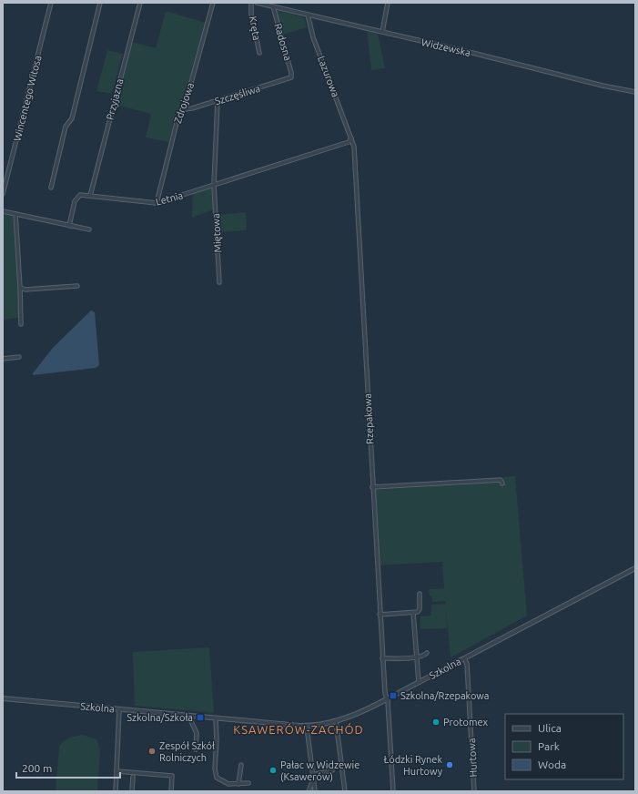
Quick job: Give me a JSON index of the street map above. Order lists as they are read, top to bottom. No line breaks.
{"streets":{"street":["Kręta","Radosna","Widzewska","Lazurowa","Szczęśliwa","Wincentego Witosa","Przyjazna","Zdrojowa","Letnia","Miętowa","Rzepakowa","Szkolna","Hurtowa"]},"crossings":[["Radosna","Widzewska"],["Radosna","Szczęśliwa"],["Widzewska","Lazurowa"],["Lazurowa","Letnia"],["Lazurowa","Rzepakowa"],["Szczęśliwa","Zdrojowa"],["Szczęśliwa","Miętowa"],["Przyjazna","Letnia"],["Zdrojowa","Letnia"],["Letnia","Miętowa"],["Letnia","Rzepakowa"],["Rzepakowa","Szkolna"],["Szkolna","Hurtowa"]],"districts":["KSAWERÓW-ZACHÓD"],"places":{"transit":["Szkolna/Rzepakowa","Szkolna/Szkoła"],"other":["Protomex","Zespół Szkół Rolniczych","Łódzki Rynek Hurtowy","Pałac w Widzewie (Ksawerów)"]},"legend":["Ulica","Park","Woda"],"scale_bar":"200 m"}
